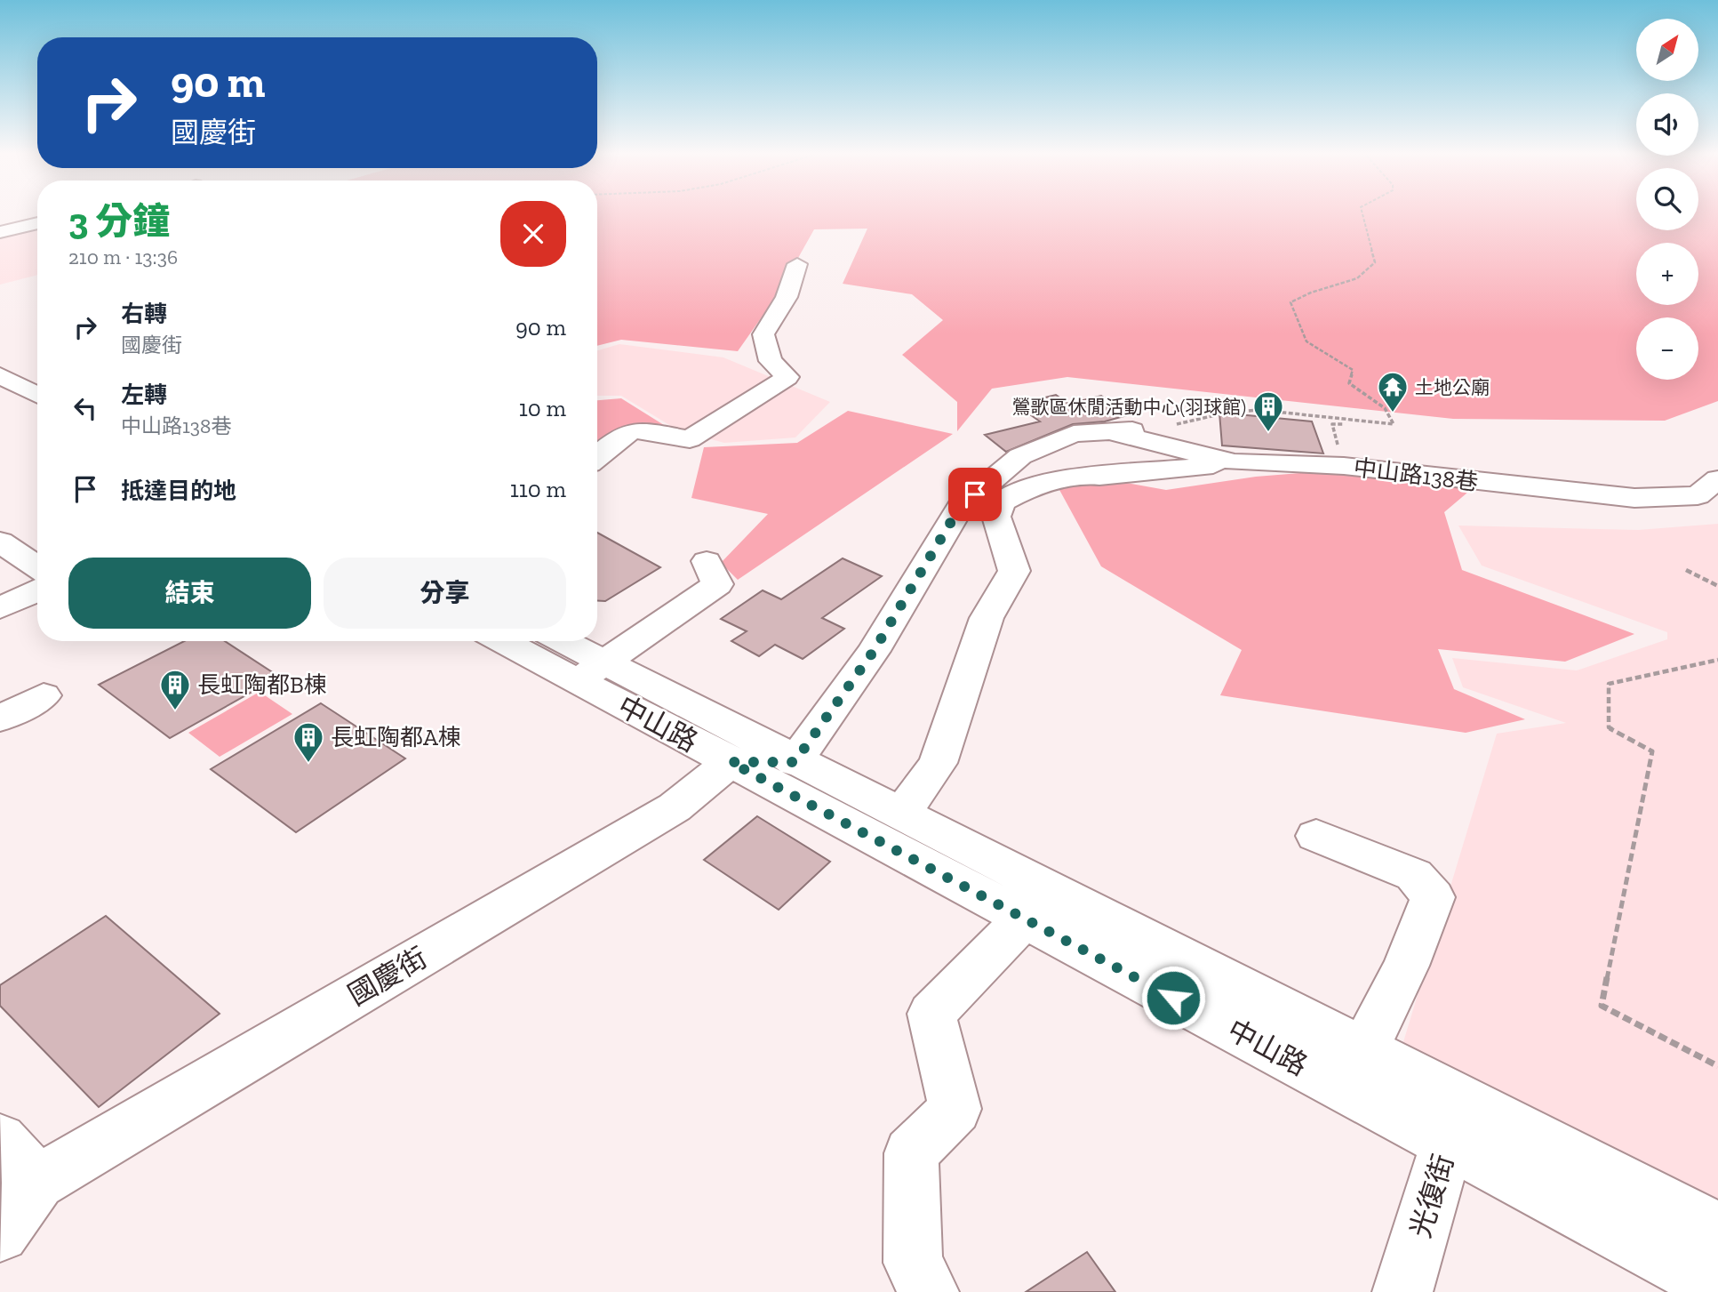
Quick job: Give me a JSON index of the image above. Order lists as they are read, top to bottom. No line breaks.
{"streets":{"street":["中山路138巷","中山路","國慶街","光復街"]},"crossings":[["中山路138巷","中山路"],["中山路","國慶街"],["中山路","光復街"]],"places":{"temple":["土地公廟"],"building":["鶯歌區休閒活動中心(羽球館)","長虹陶都B棟","長虹陶都A棟"]},"north":"top right","page":{"map_buttons":["+","−"],"turn":["90 m","國慶街"],"heading":["3 分鐘","210 m · 13:36"],"list":[{"name":"右轉","note":"國慶街","value":"90 m"},{"name":"左轉","note":"中山路138巷","value":"10 m"},{"name":"抵達目的地","value":"110 m"}],"buttons":["結束","分享"]}}
